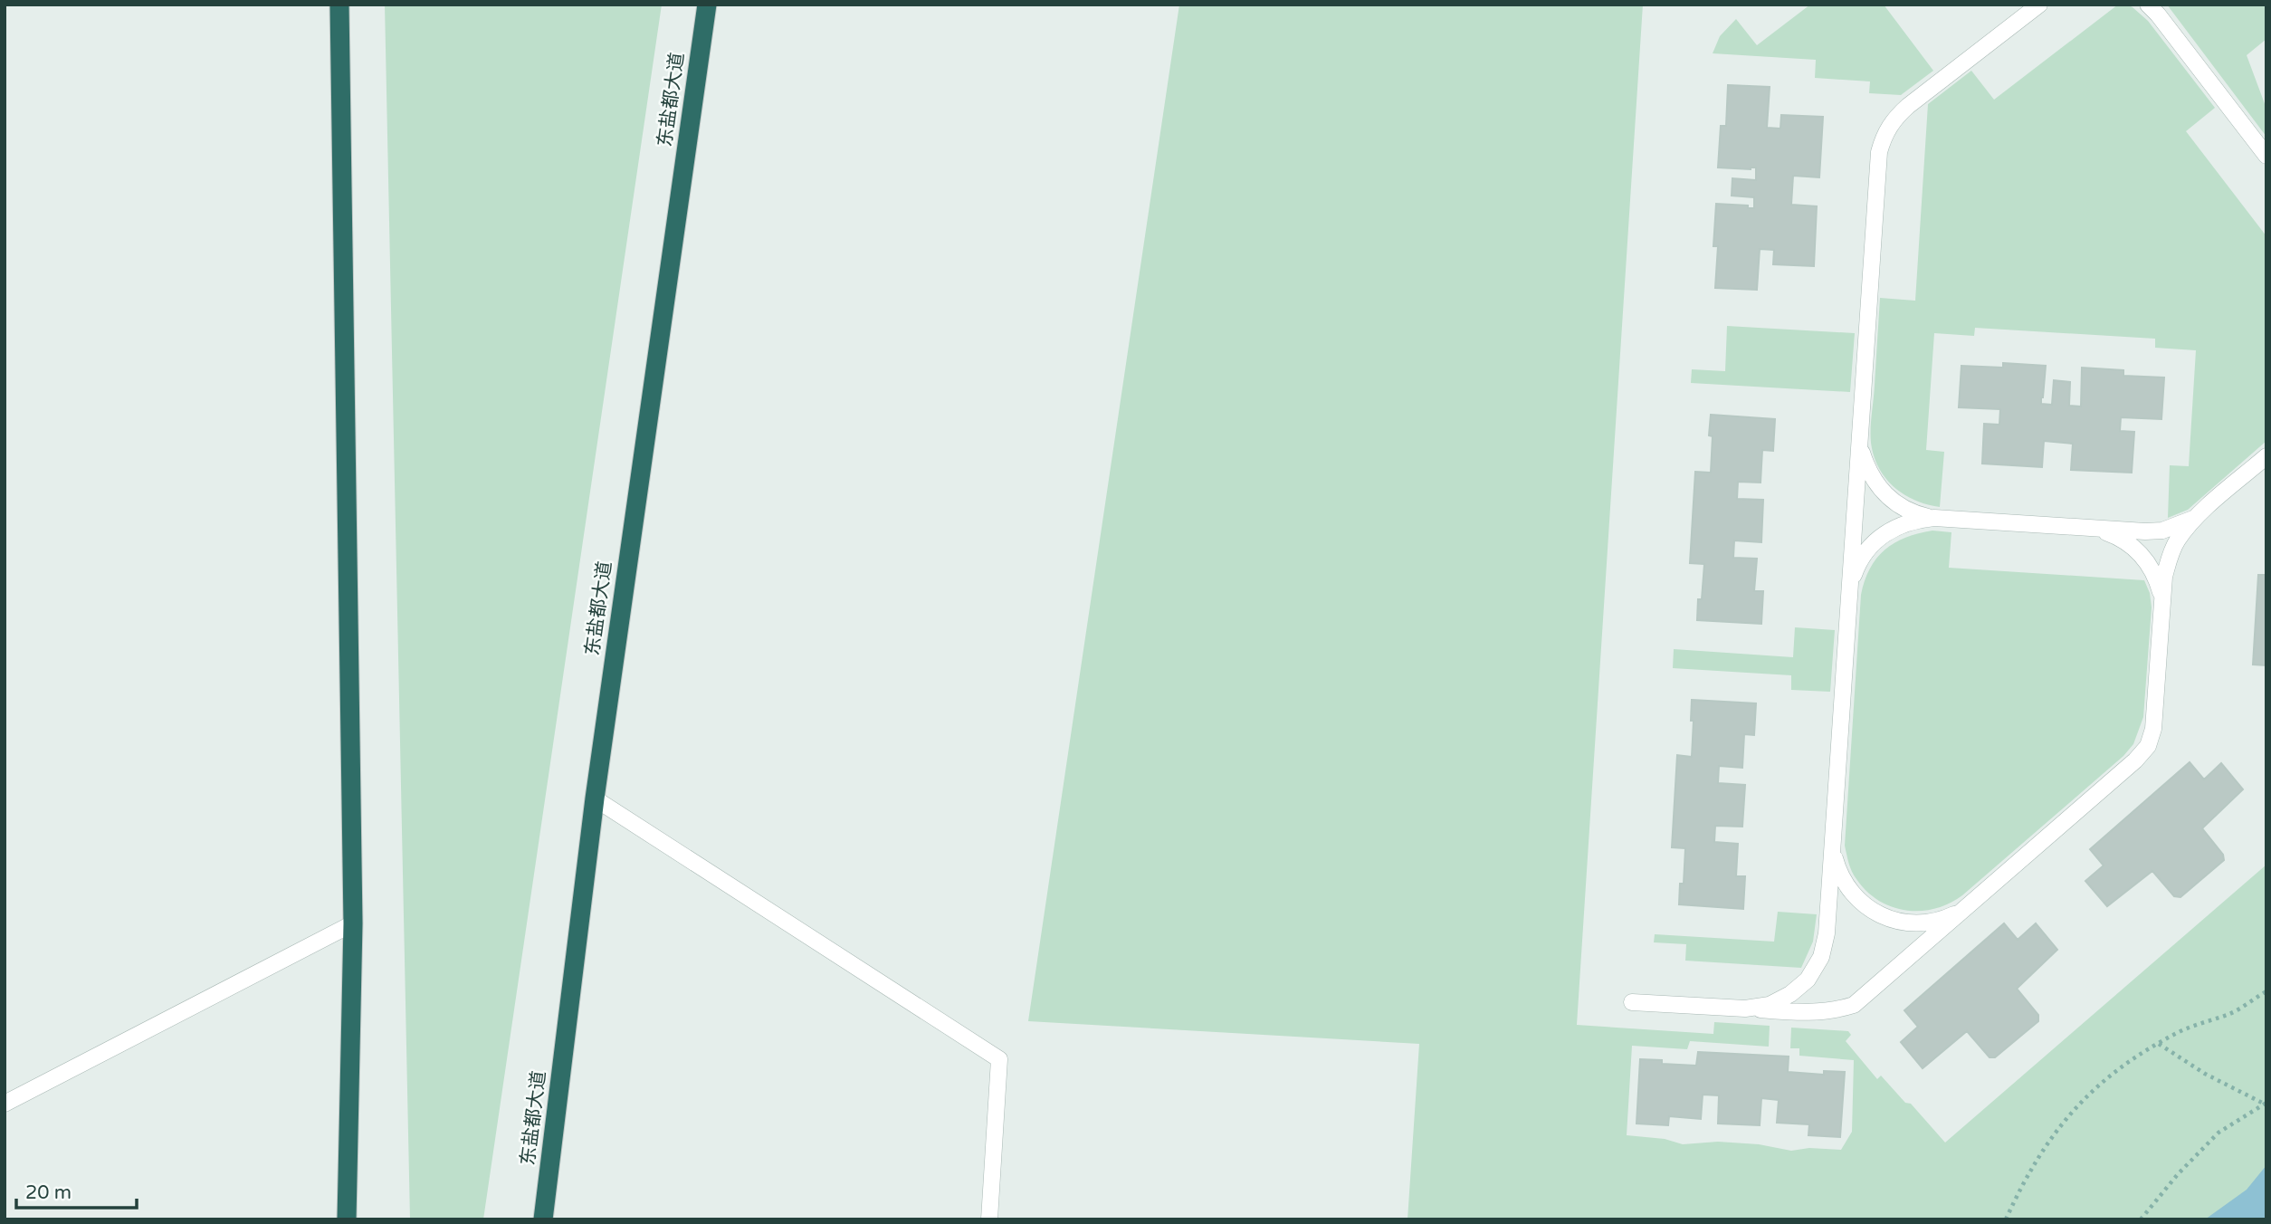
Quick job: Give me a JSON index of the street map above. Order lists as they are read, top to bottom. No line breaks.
{"streets":{"highway":["东盐都大道"]},"scale_bar":"20 m"}
